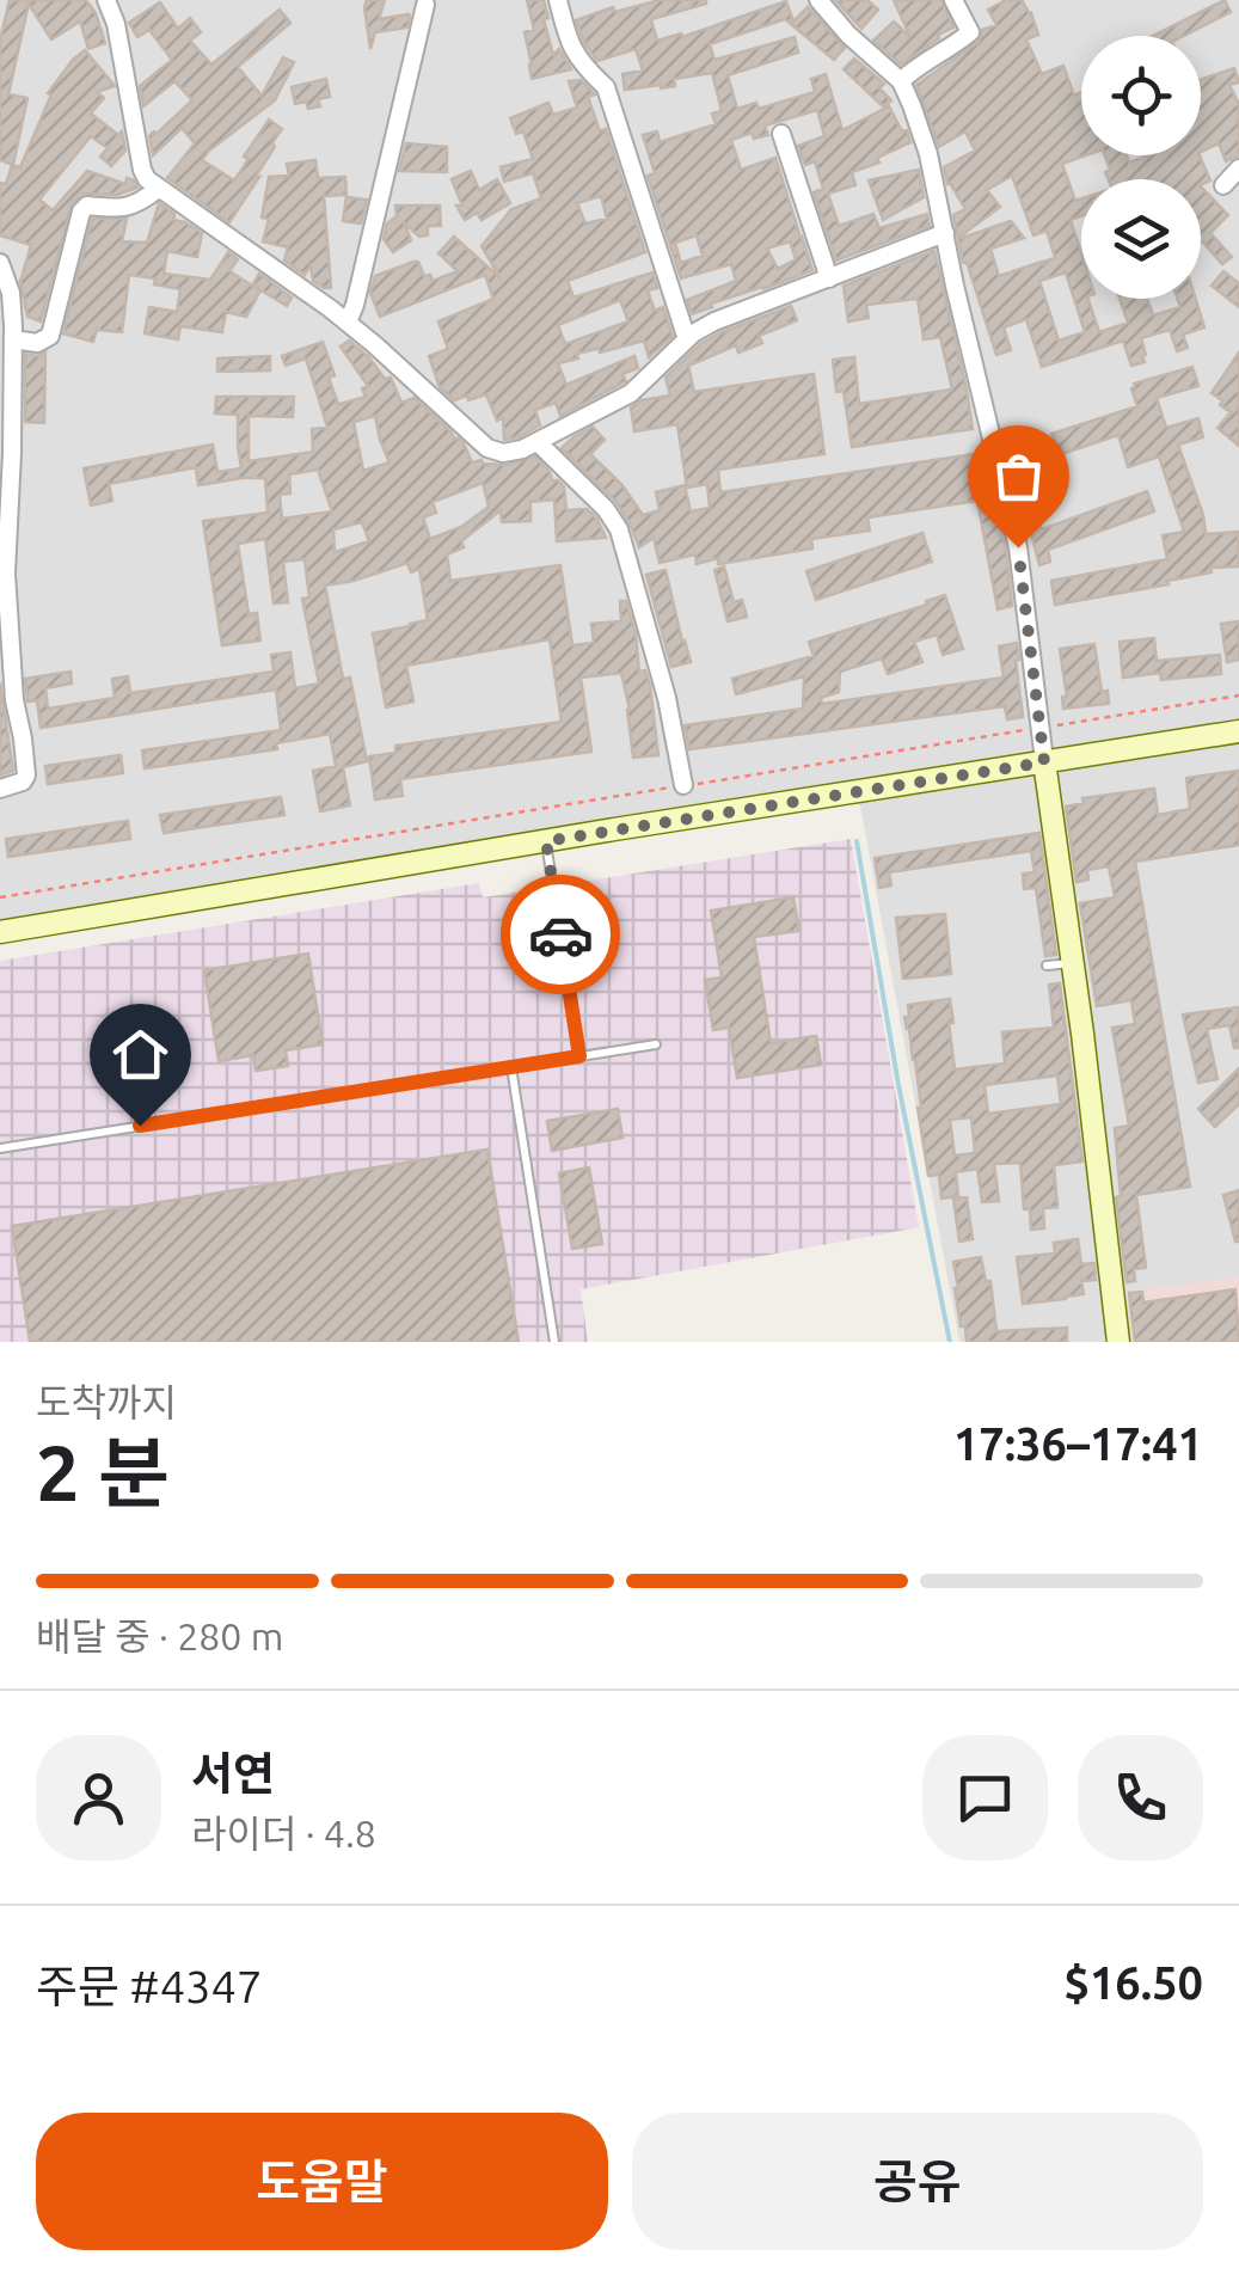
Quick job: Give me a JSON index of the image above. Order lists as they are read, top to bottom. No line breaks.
{"page":{"heading":["2 분","도착까지","17:36–17:41"],"panel":["서연","라이더 · 4.8","주문 #4347","$16.50"],"bar":"배달 중 · 280 m","buttons":["도움말","공유"]}}
